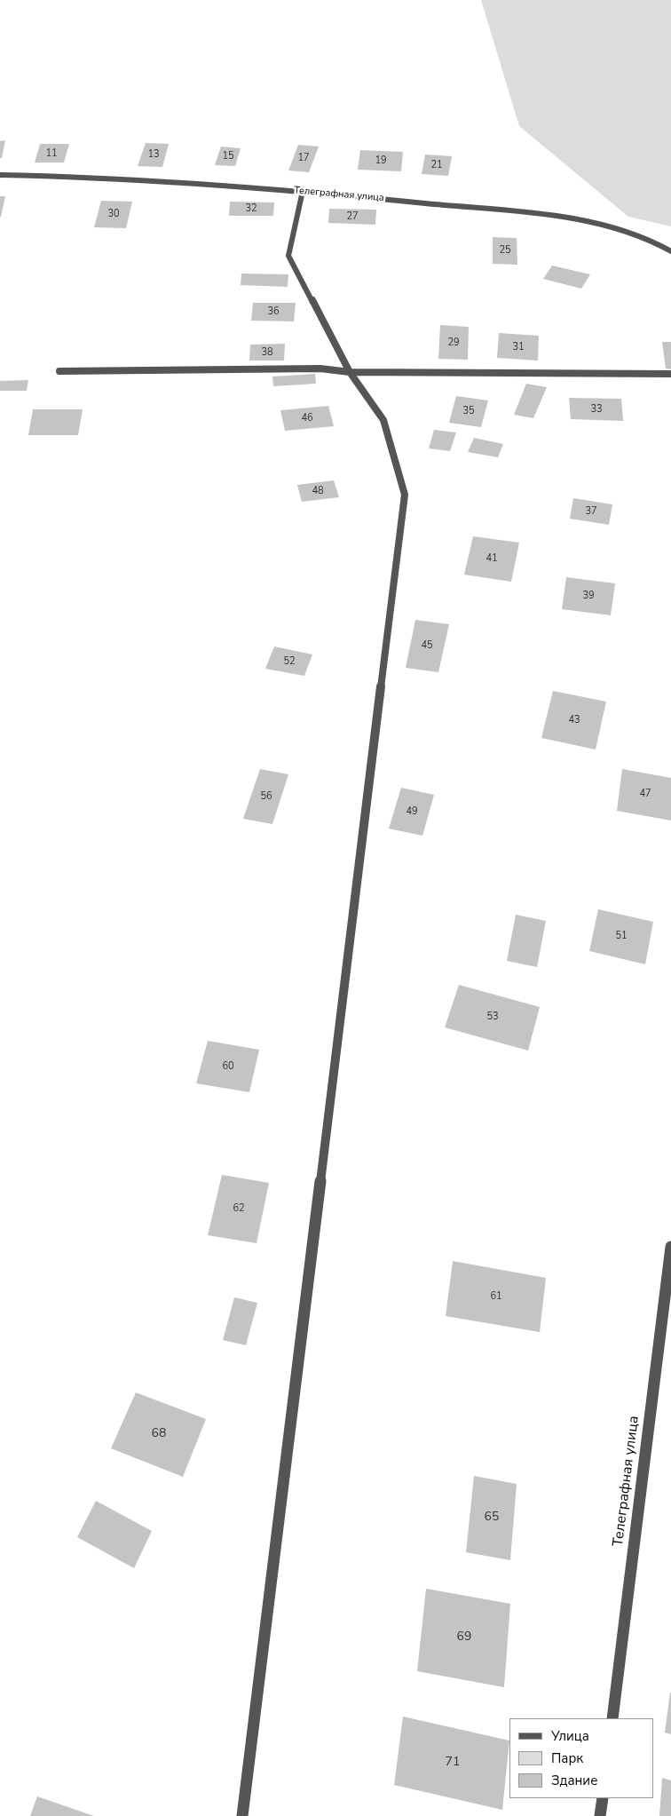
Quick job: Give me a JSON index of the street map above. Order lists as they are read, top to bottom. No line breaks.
{"streets":{"street":["Телеграфная улица"]},"house_numbers":["11","13","15","17","19","21","32","30","27","25","36","29","31","38","33","35","46","48","37","41","39","45","52","43","47","56","49","51","53","60","62","61","68","65","69","71"],"legend":["Улица","Парк","Здание"]}
